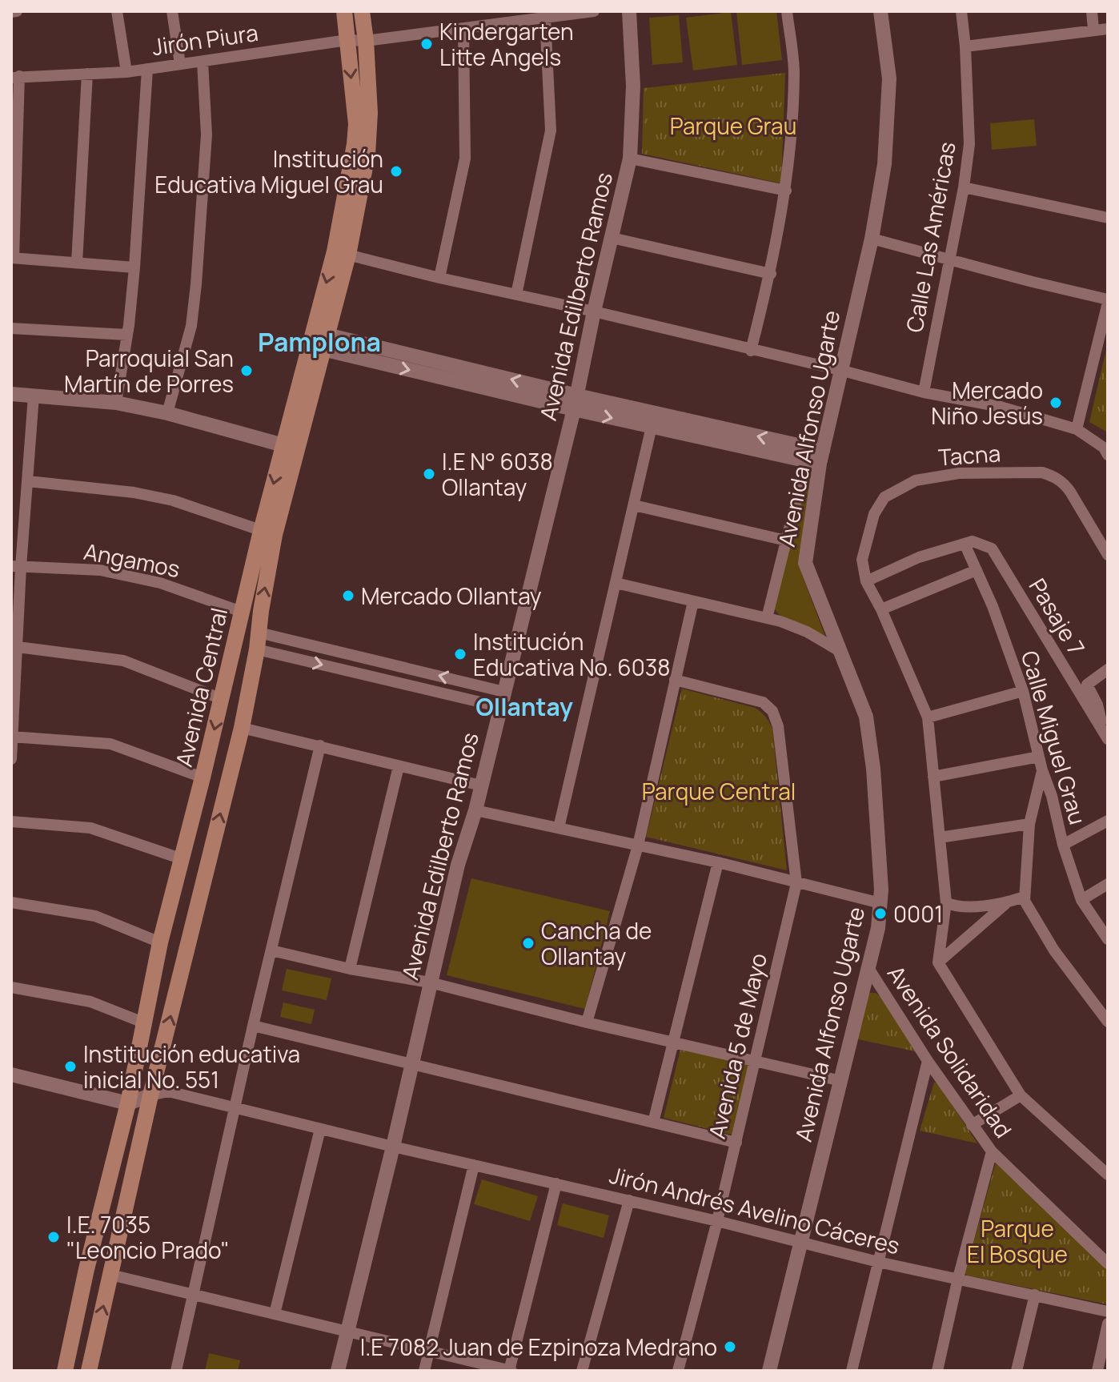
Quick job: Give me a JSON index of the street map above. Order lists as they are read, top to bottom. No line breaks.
{"streets":{"main road":["Avenida Central"],"street":["Jirón Piura","Calle Las Américas","Avenida Edilberto Ramos","Avenida Alfonso Ugarte","Tacna","Angamos","Pasaje 7","Calle Miguel Grau","Avenida 5 de Mayo","Avenida Solidaridad","Jirón Andrés Avelino Cáceres"]},"crossings":[["Jirón Piura","Avenida Central"],["Avenida Edilberto Ramos","Jirón Andrés Avelino Cáceres"],["Avenida Alfonso Ugarte","Avenida Solidaridad"],["Avenida Alfonso Ugarte","Jirón Andrés Avelino Cáceres"],["Angamos","Avenida Central"],["Pasaje 7","Calle Miguel Grau"],["Avenida Central","Jirón Andrés Avelino Cáceres"],["Avenida 5 de Mayo","Jirón Andrés Avelino Cáceres"]],"districts":["Pamplona","Ollantay"],"parks":["Parque Grau","Parque Central","Parque El Bosque"],"places":["Kindergarten Litte Angels","Institución Educativa Miguel Grau","Parroquial San Martín de Porres","Mercado Niño Jesús","I.E N° 6038 Ollantay","Mercado Ollantay","Institución Educativa No. 6038","0001","Cancha de Ollantay","Institución educativa inicial No. 551","I.E. 7035 \"Leoncio Prado\"","I.E 7082 Juan de Ezpinoza Medrano"]}
